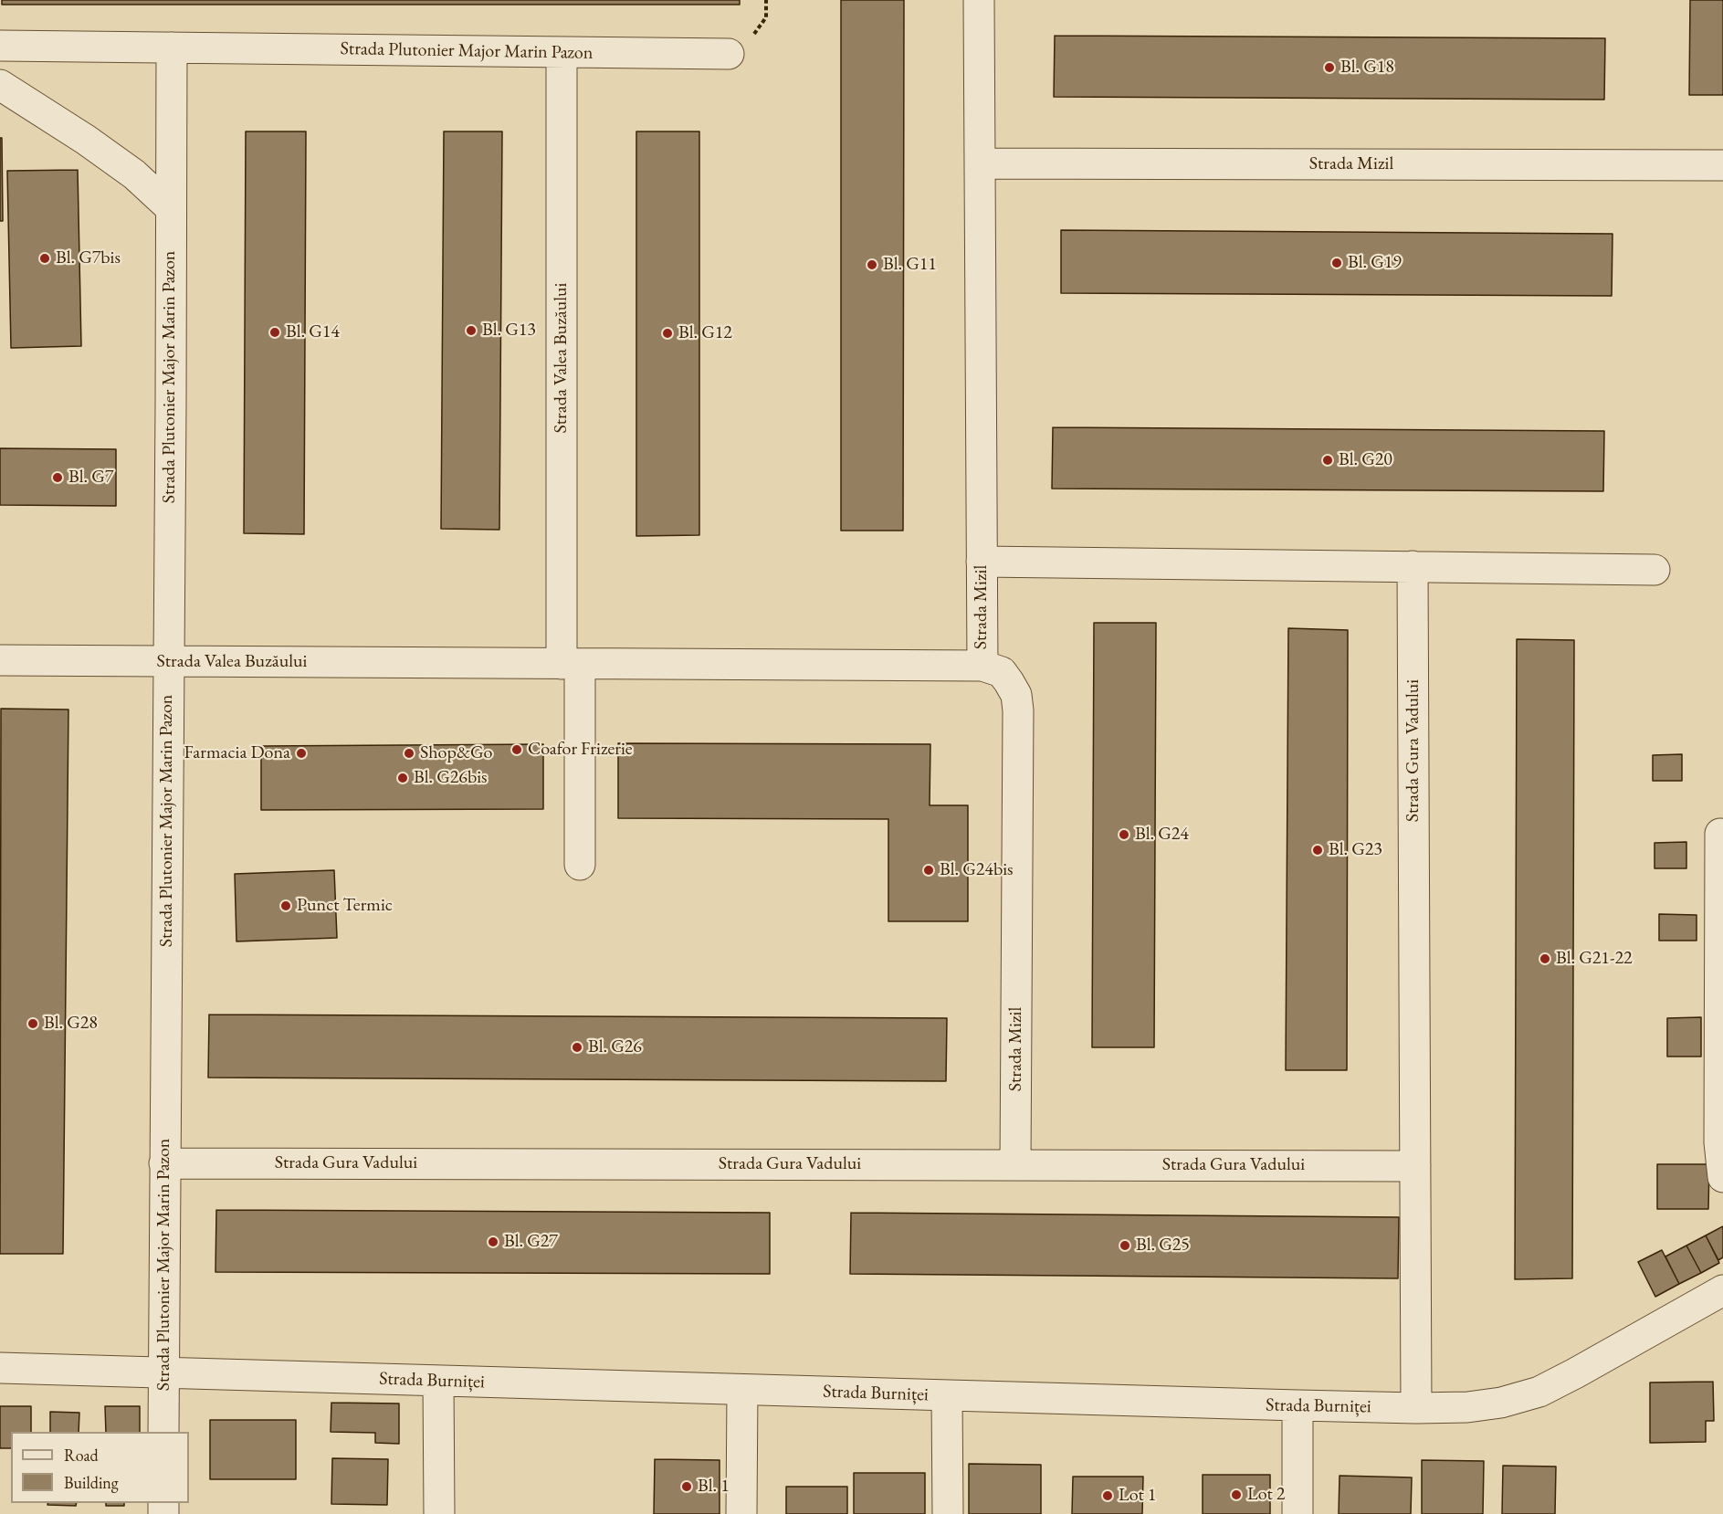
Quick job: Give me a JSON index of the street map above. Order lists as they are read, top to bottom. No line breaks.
{"streets":{"street":["Strada Plutonier Major Marin Pazon","Strada Mizil","Strada Valea Buzăului","Strada Gura Vadului","Strada Burniței"]},"crossings":[["Strada Plutonier Major Marin Pazon","Strada Valea Buzăului"],["Strada Plutonier Major Marin Pazon","Strada Gura Vadului"],["Strada Plutonier Major Marin Pazon","Strada Burniței"],["Strada Mizil","Strada Valea Buzăului"],["Strada Mizil","Strada Gura Vadului"],["Strada Gura Vadului","Strada Burniței"]],"places":["Bl. G18","Bl. G7bis","Bl. G19","Bl. G11","Bl. G13","Bl. G14","Bl. G12","Bl. G20","Bl. G7","Coafor Frizerie","Farmacia Dona","Shop&Go","Bl. G26bis","Bl. G24","Bl. G23","Bl. G24bis","Punct Termic","Bl. G21-22","Bl. G28","Bl. G26","Bl. G27","Bl. G25","Bl. 1","Lot 2","Lot 1"],"legend":["Road","Building"]}
